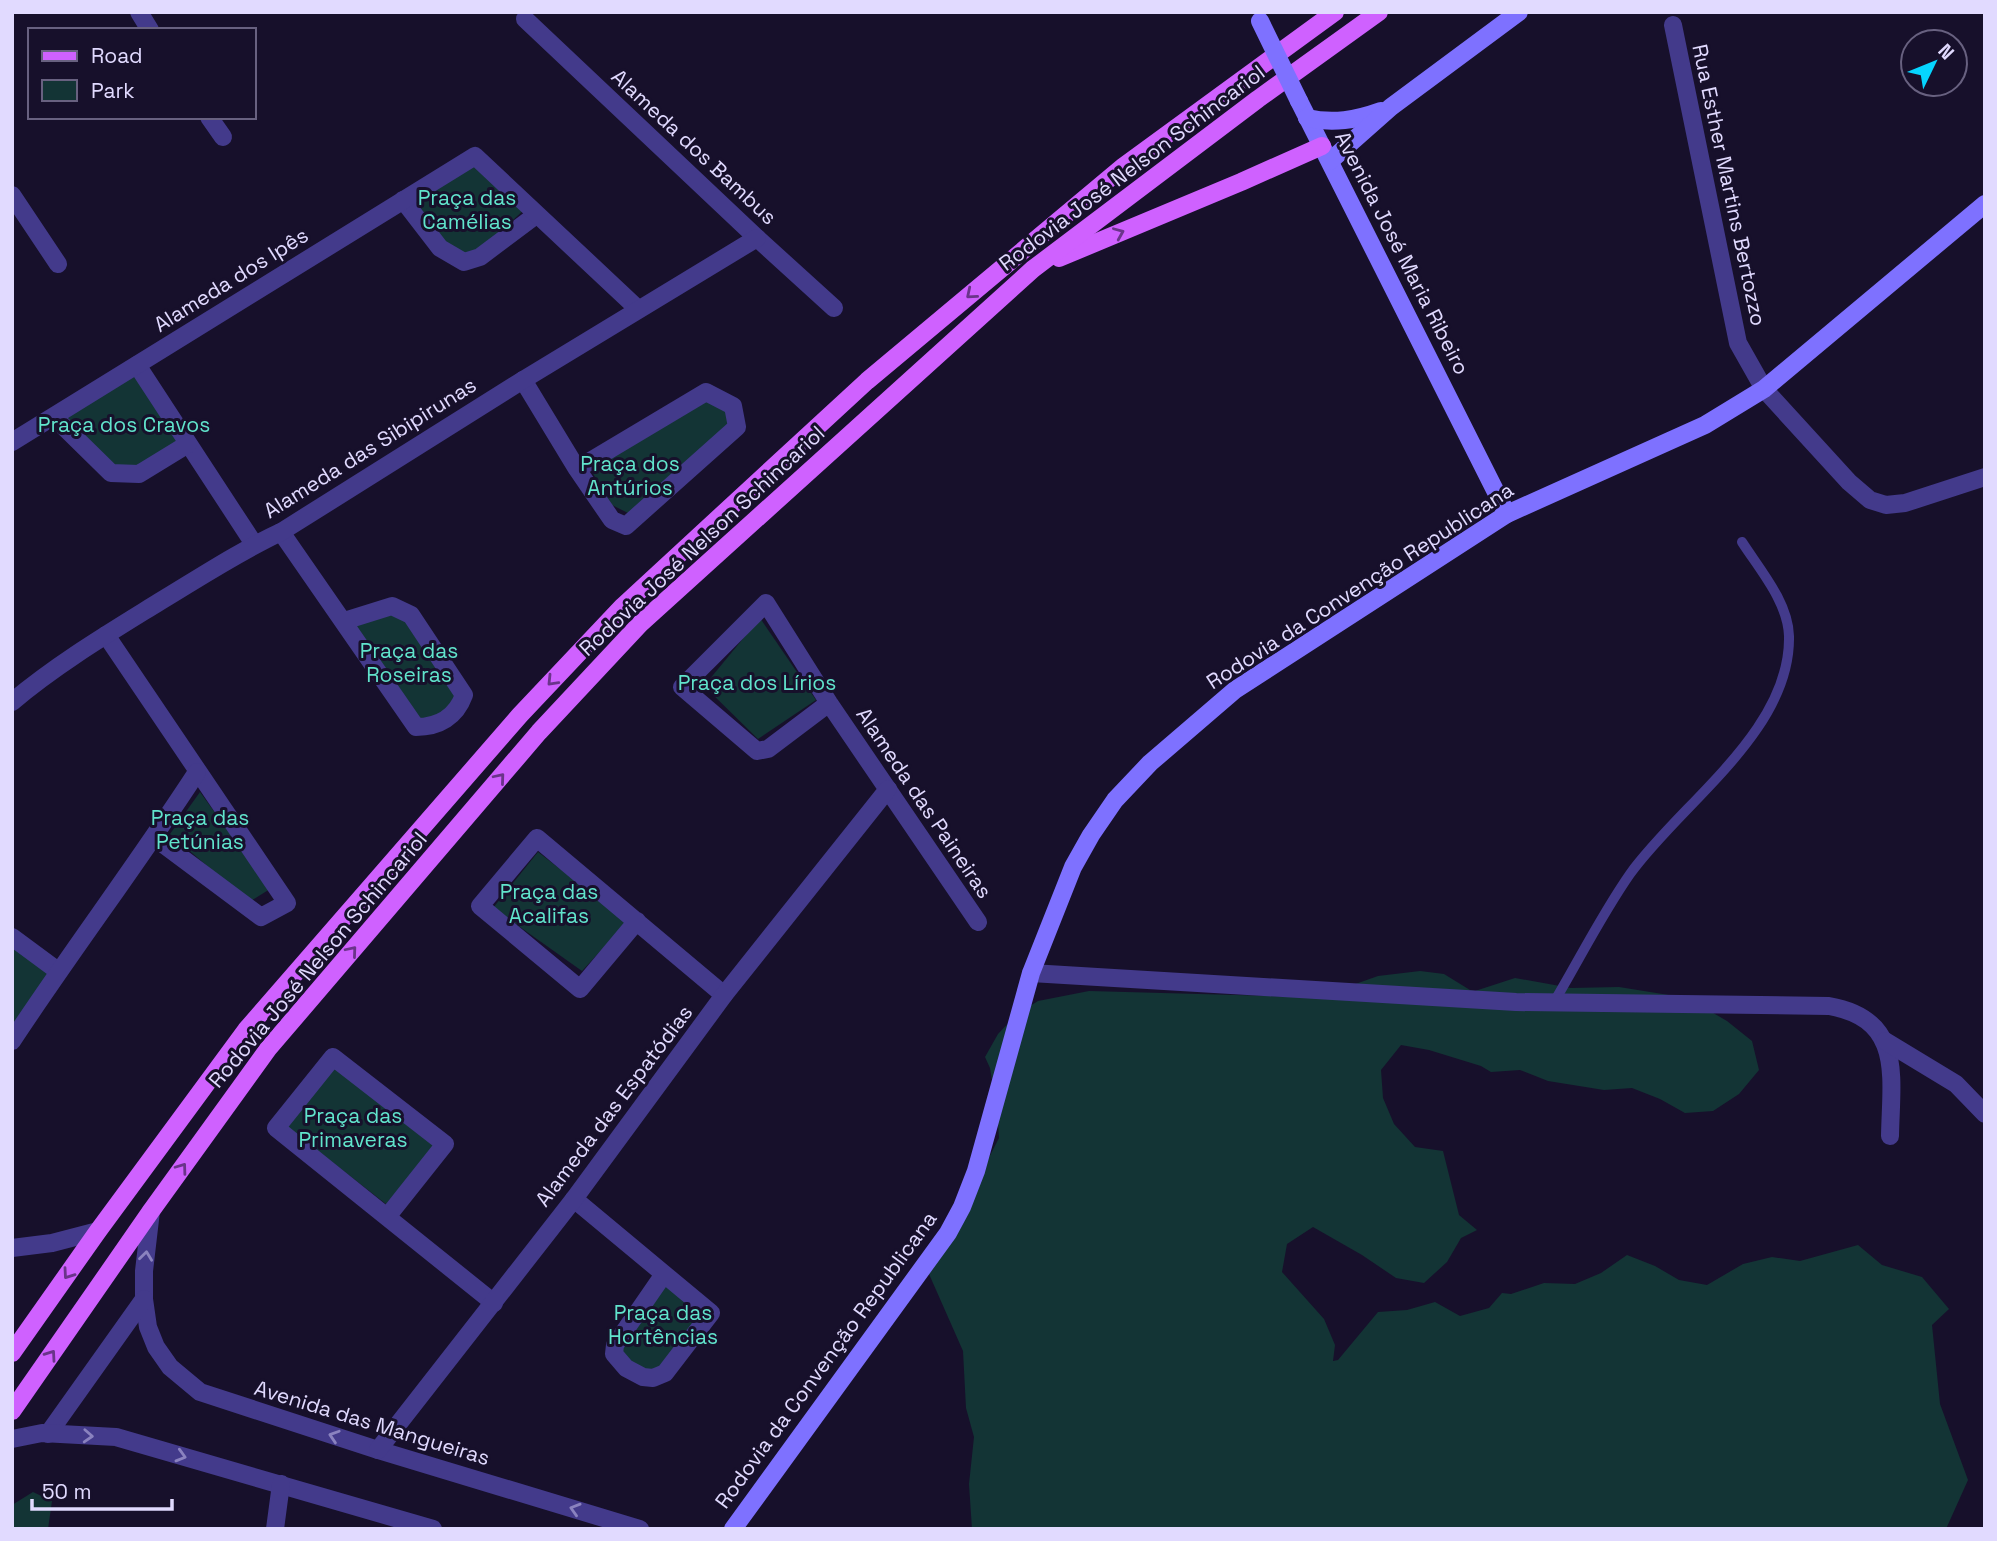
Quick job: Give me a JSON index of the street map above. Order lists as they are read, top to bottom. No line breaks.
{"streets":{"main road":["Rodovia José Nelson Schincariol","Avenida José Maria Ribeiro","Rodovia da Convenção Republicana"],"street":["Alameda dos Bambus","Rua Esther Martins Bertozzo","Alameda dos Ipês","Alameda das Sibipirunas","Alameda das Paineiras","Alameda das Espatódias","Avenida das Mangueiras"]},"crossings":[["Alameda dos Bambus","Alameda das Sibipirunas"],["Rodovia José Nelson Schincariol","Avenida das Mangueiras"],["Rua Esther Martins Bertozzo","Rodovia da Convenção Republicana"],["Avenida José Maria Ribeiro","Rodovia da Convenção Republicana"],["Alameda das Paineiras","Alameda das Espatódias"],["Alameda das Espatódias","Avenida das Mangueiras"]],"parks":["Praça das Camélias","Praça dos Cravos","Praça dos Antúrios","Praça das Roseiras","Praça dos Lírios","Praça das Petúnias","Praça das Acalifas","Praça das Primaveras","Praça das Hortências"],"legend":["Road","Park"],"scale_bar":"50 m","north":"top right"}
